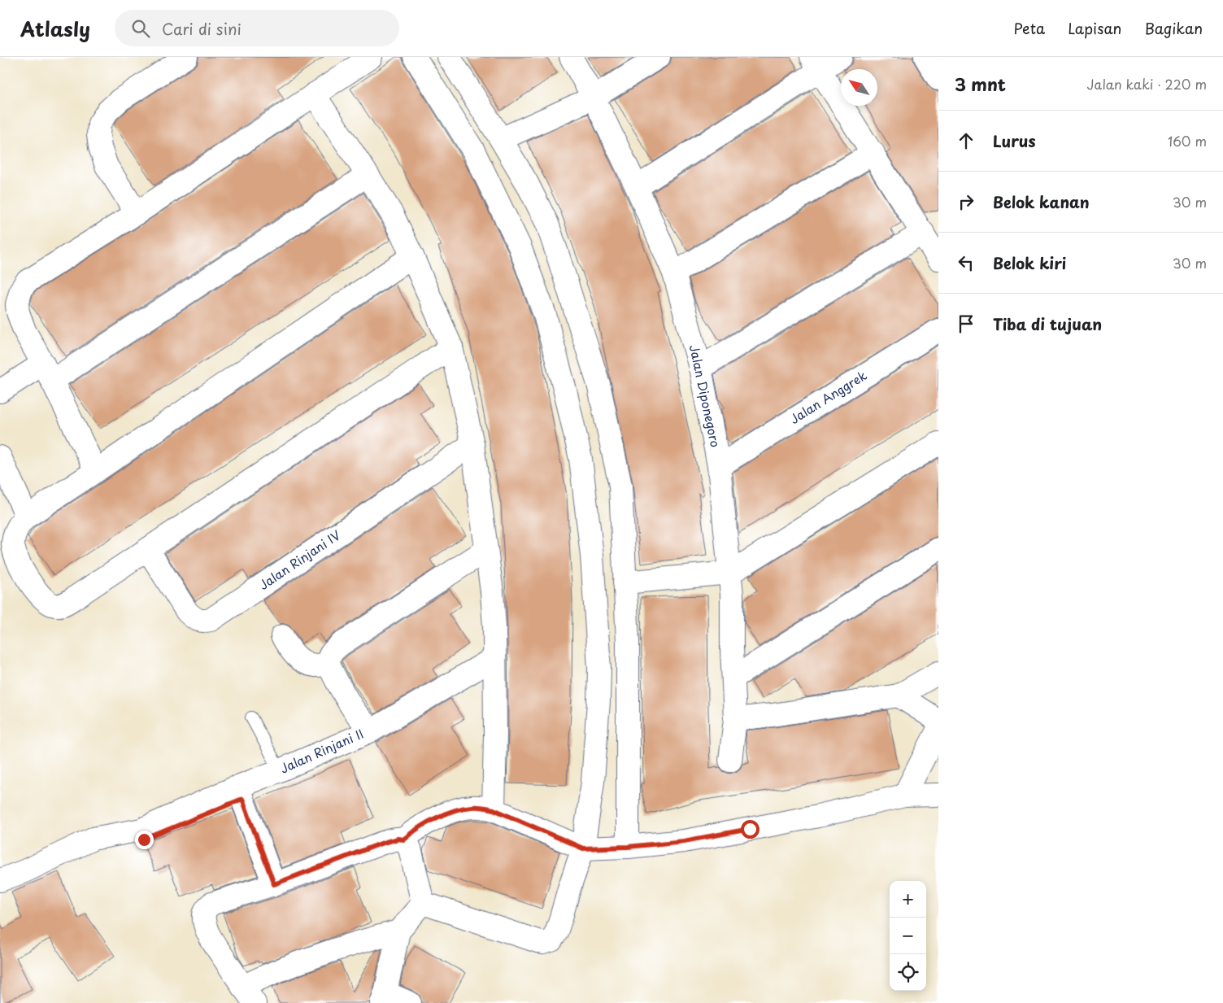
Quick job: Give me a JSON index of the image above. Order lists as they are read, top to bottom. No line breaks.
{"streets":{"street":["Jalan Diponegoro","Jalan Anggrek","Jalan Rinjani IV","Jalan Rinjani II"]},"crossings":[["Jalan Diponegoro","Jalan Anggrek"]],"north":"top left","page":{"header":"Atlasly","search":"Cari di sini","nav":["Peta","Lapisan","Bagikan"],"heading":["3 mnt","Jalan kaki · 220 m"],"list":[["Lurus","160 m"],["Belok kanan","30 m"],["Belok kiri","30 m"],"Tiba di tujuan"],"map_buttons":["+","−"]}}
